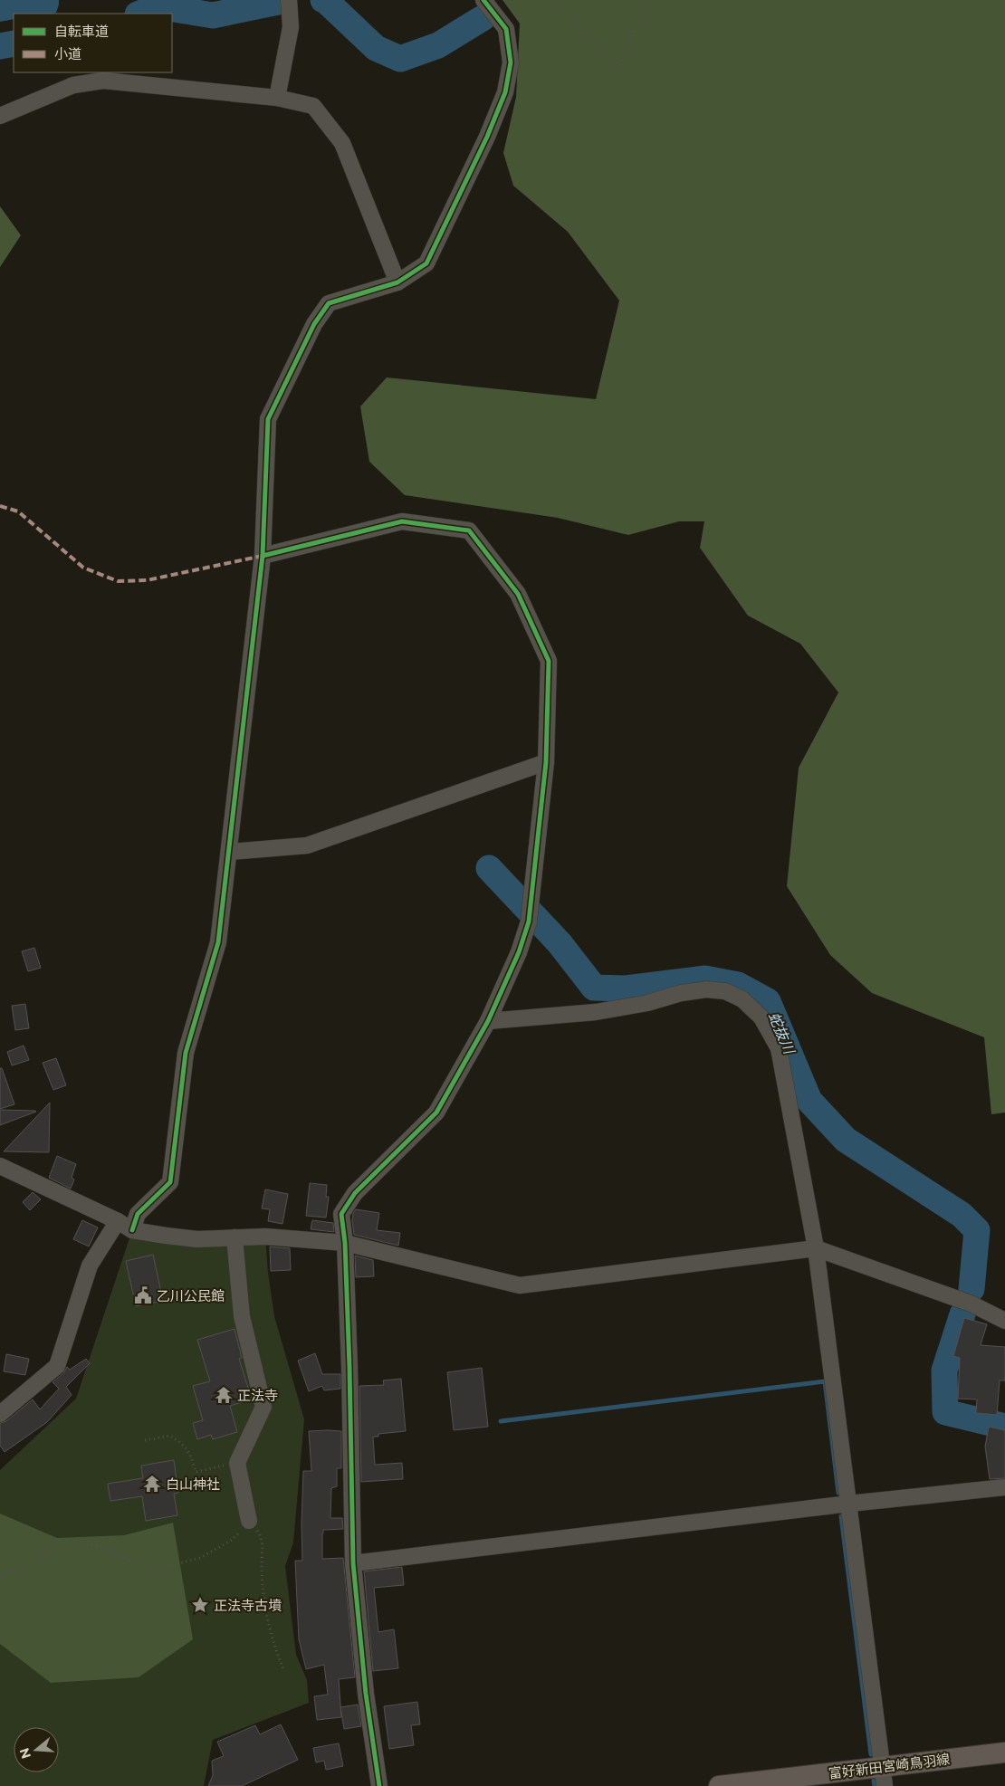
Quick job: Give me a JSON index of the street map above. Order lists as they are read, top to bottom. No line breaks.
{"streets":{"main road":["富好新田宮崎鳥羽線"]},"water":["蛇抜川"],"places":{"public building":["乙川公民館"],"temple":["正法寺","白山神社"],"place":["正法寺古墳"]},"legend":["自転車道","小道"],"north":"left"}
